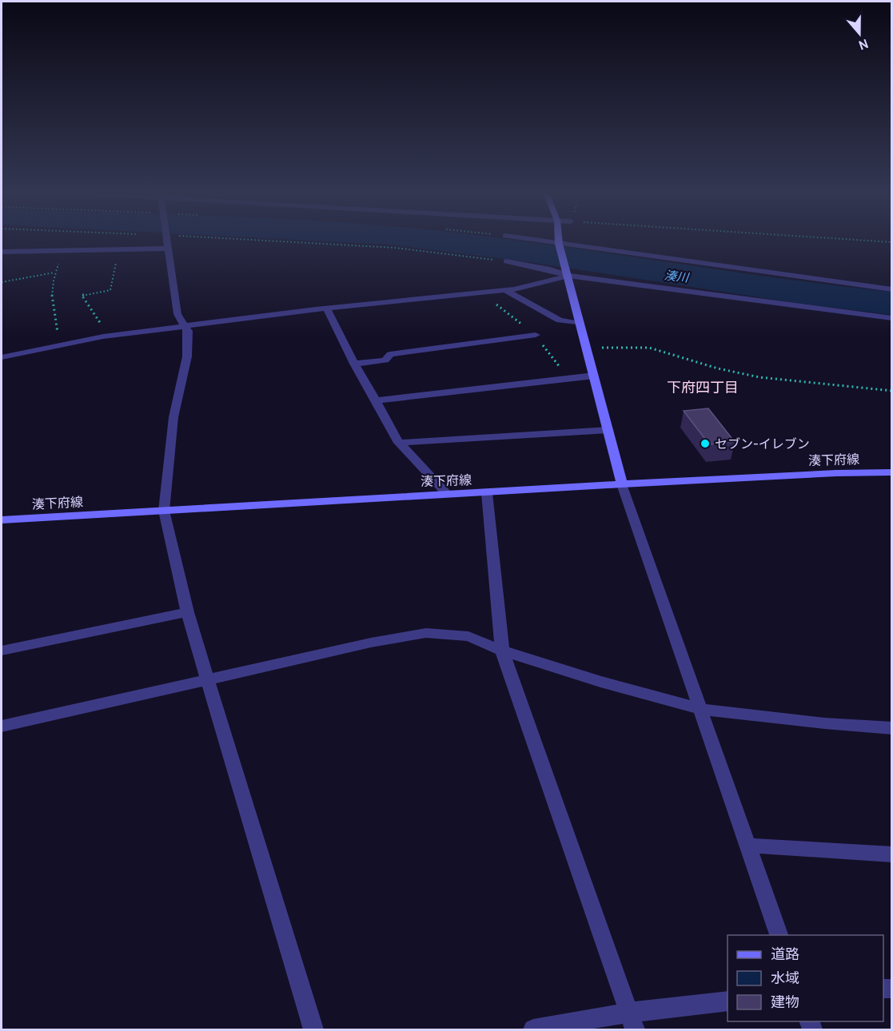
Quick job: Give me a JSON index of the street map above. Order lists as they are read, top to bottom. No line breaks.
{"streets":{"street":["湊下府線"]},"districts":["下府四丁目"],"water":["湊川"],"places":["セブン-イレブン"],"legend":["道路","水域","建物"],"north":"bottom"}
